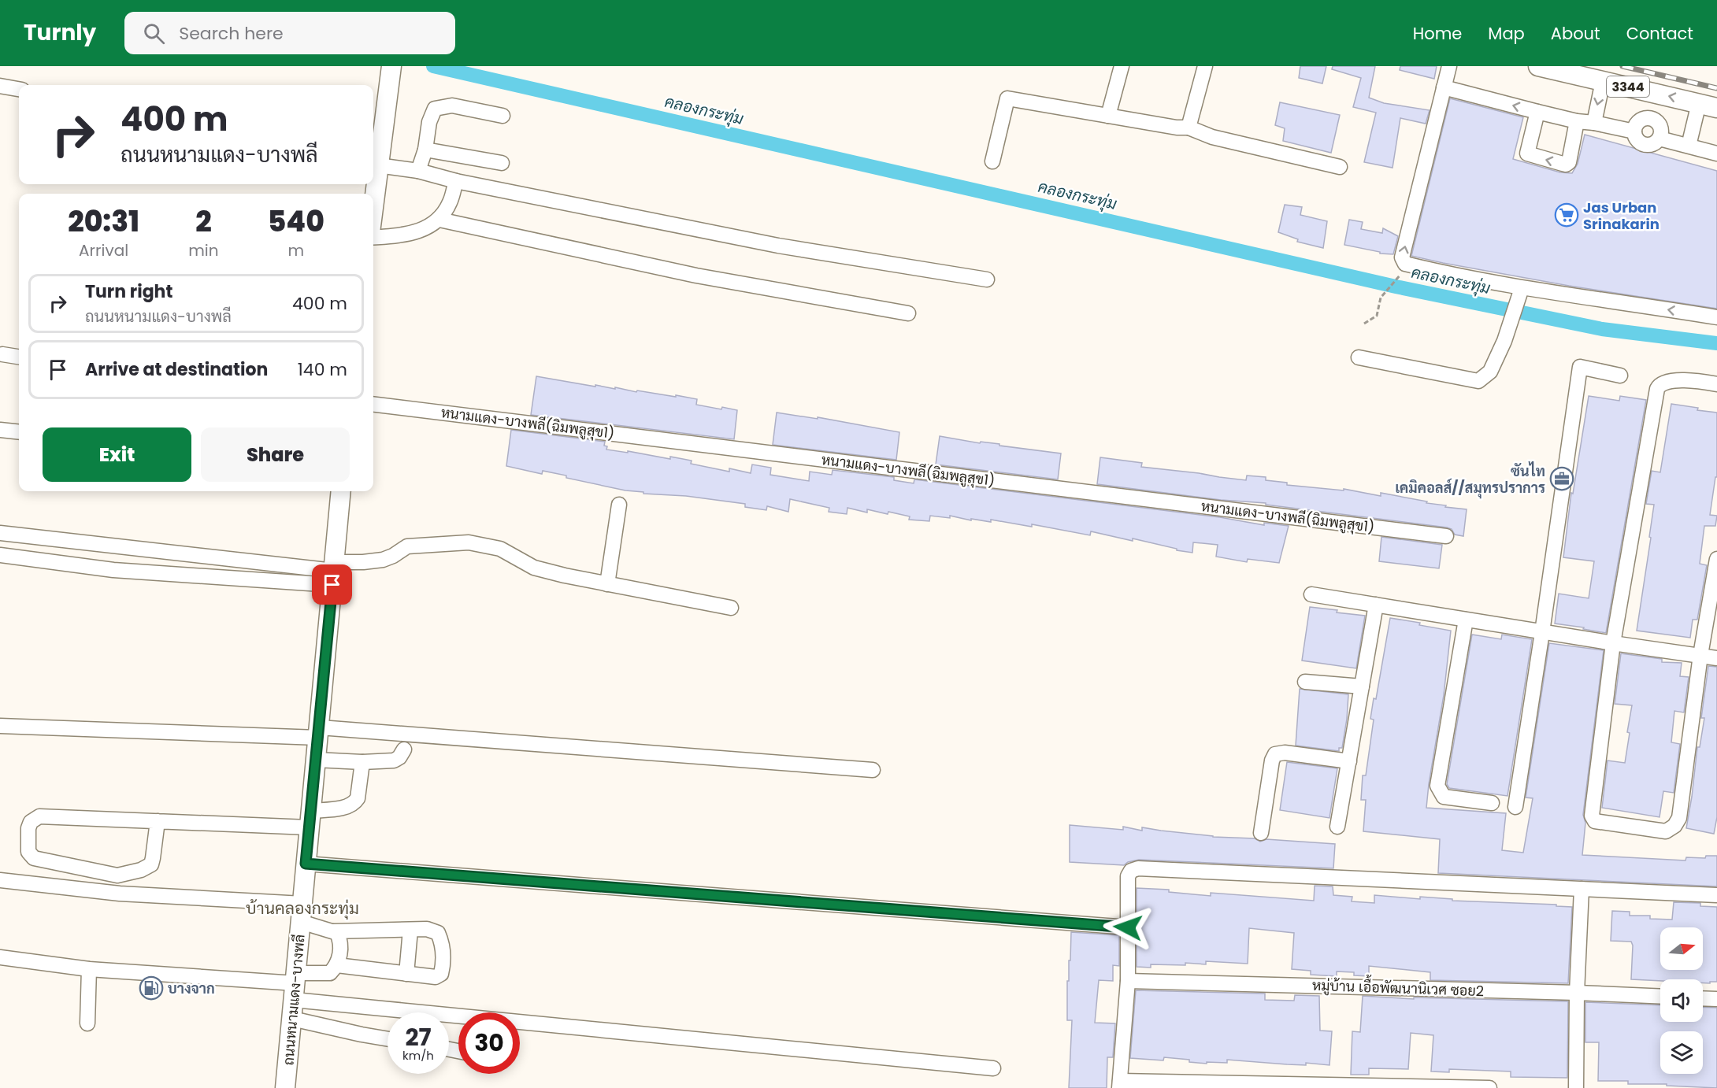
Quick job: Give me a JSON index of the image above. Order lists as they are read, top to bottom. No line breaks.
{"streets":{"main road":["3344","ถนนหนามแดง-บางพลี"],"street":["หนามแดง-บางพลี(ฉิมพลูสุข1)","หมู่บ้าน เอื้อพัฒนานิเวศ ซอย2"]},"districts":["บ้านคลองกระทุ่ม"],"water":["คลองกระทุ่ม"],"places":{"supermarket":["Jas Urban Srinakarin"],"office":["ซันไท เคมิคอลส์//สมุทรปราการ"],"fuel station":["บางจาก"]},"north":"right","page":{"header":"Turnly","search":"Search here","nav":["Home","Map","About","Contact"],"turn":["400 m","ถนนหนามแดง-บางพลี"],"eta":["20:31","Arrival","2","min","540","m"],"list":[{"name":"Turn right","note":"ถนนหนามแดง-บางพลี","value":"400 m"},{"name":"Arrive at destination","value":"140 m"}],"buttons":["Exit","Share"],"speed":"27 km/h","limit":"30"}}
